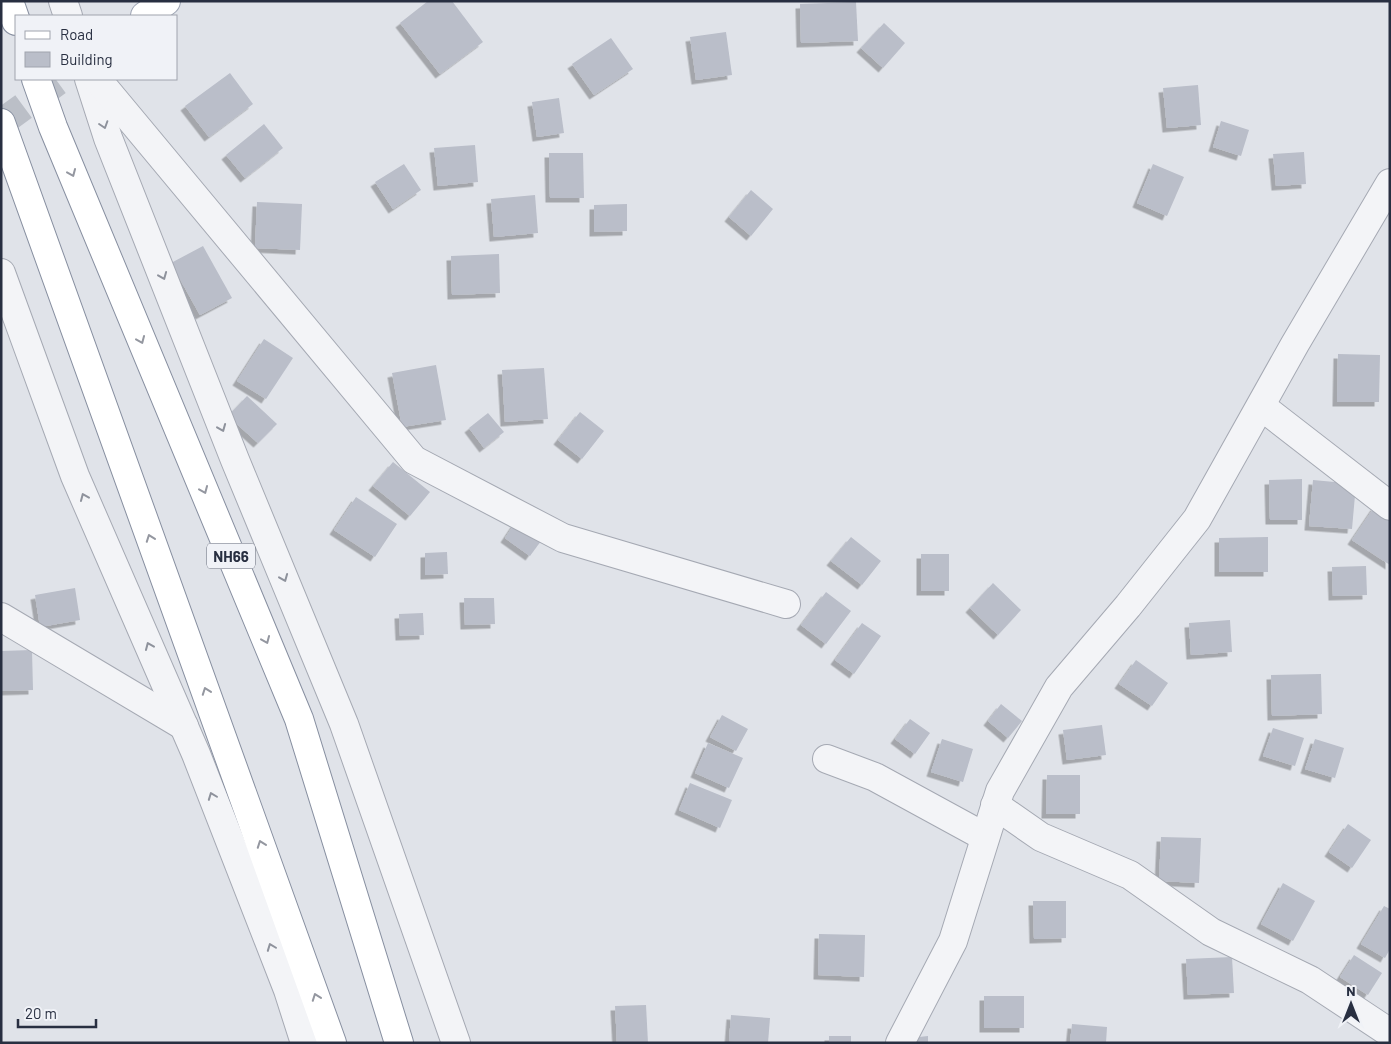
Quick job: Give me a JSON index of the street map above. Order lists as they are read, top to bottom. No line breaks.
{"streets":{"main road":["NH66"]},"legend":["Road","Building"],"scale_bar":"20 m","north":"top"}
